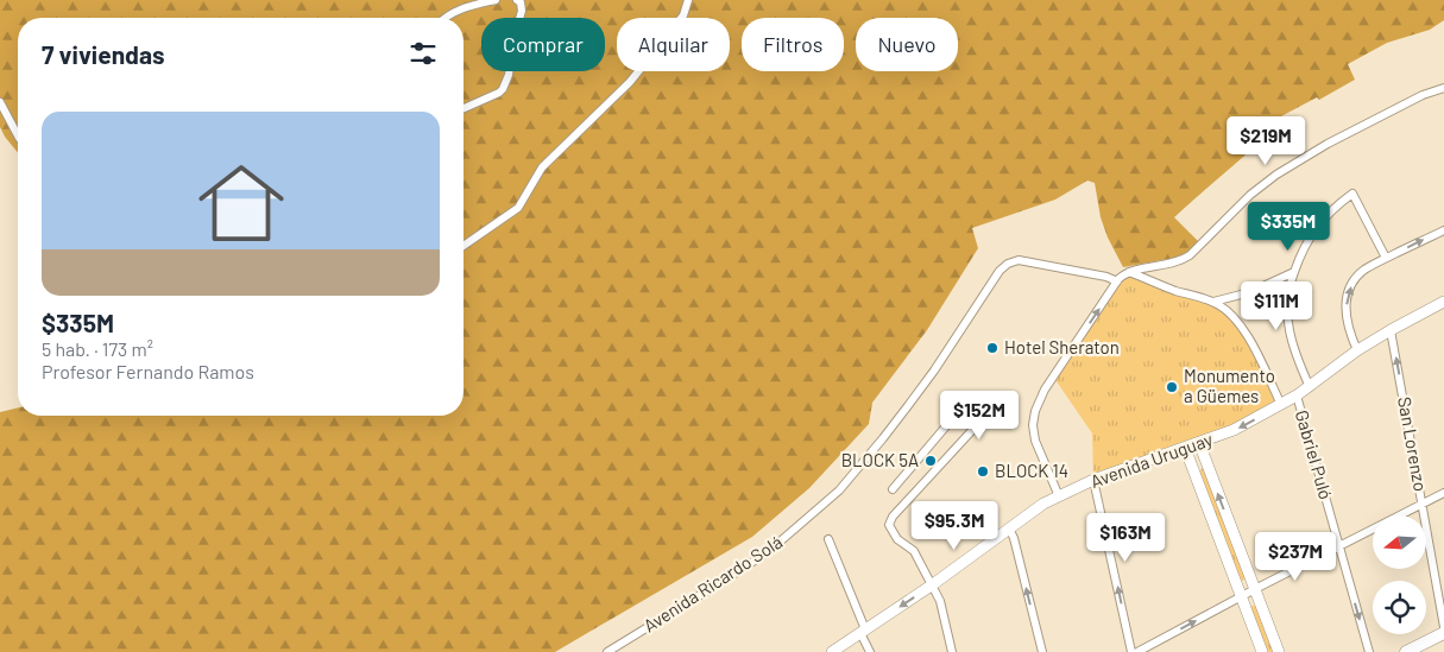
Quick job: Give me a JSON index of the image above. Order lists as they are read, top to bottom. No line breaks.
{"streets":{"street":["San Lorenzo","Gabriel Puló","Avenida Uruguay","Avenida Ricardo Solá"]},"crossings":[["San Lorenzo","Avenida Uruguay"],["Gabriel Puló","Avenida Uruguay"]],"one_way":["San Lorenzo","Gabriel Puló"],"places":["Hotel Sheraton","Monumento a Güemes","BLOCK 5A","BLOCK 14"],"north":"left","page":{"chip":["Comprar","Alquilar","Filtros","Nuevo"],"heading":"7 viviendas","list":[{"name":"$335M","note":"5 hab. · 173 m² · Profesor Fernando Ramos"}],"price":["$219M","$335M","$111M","$152M","$95.3M","$163M","$237M"]}}
